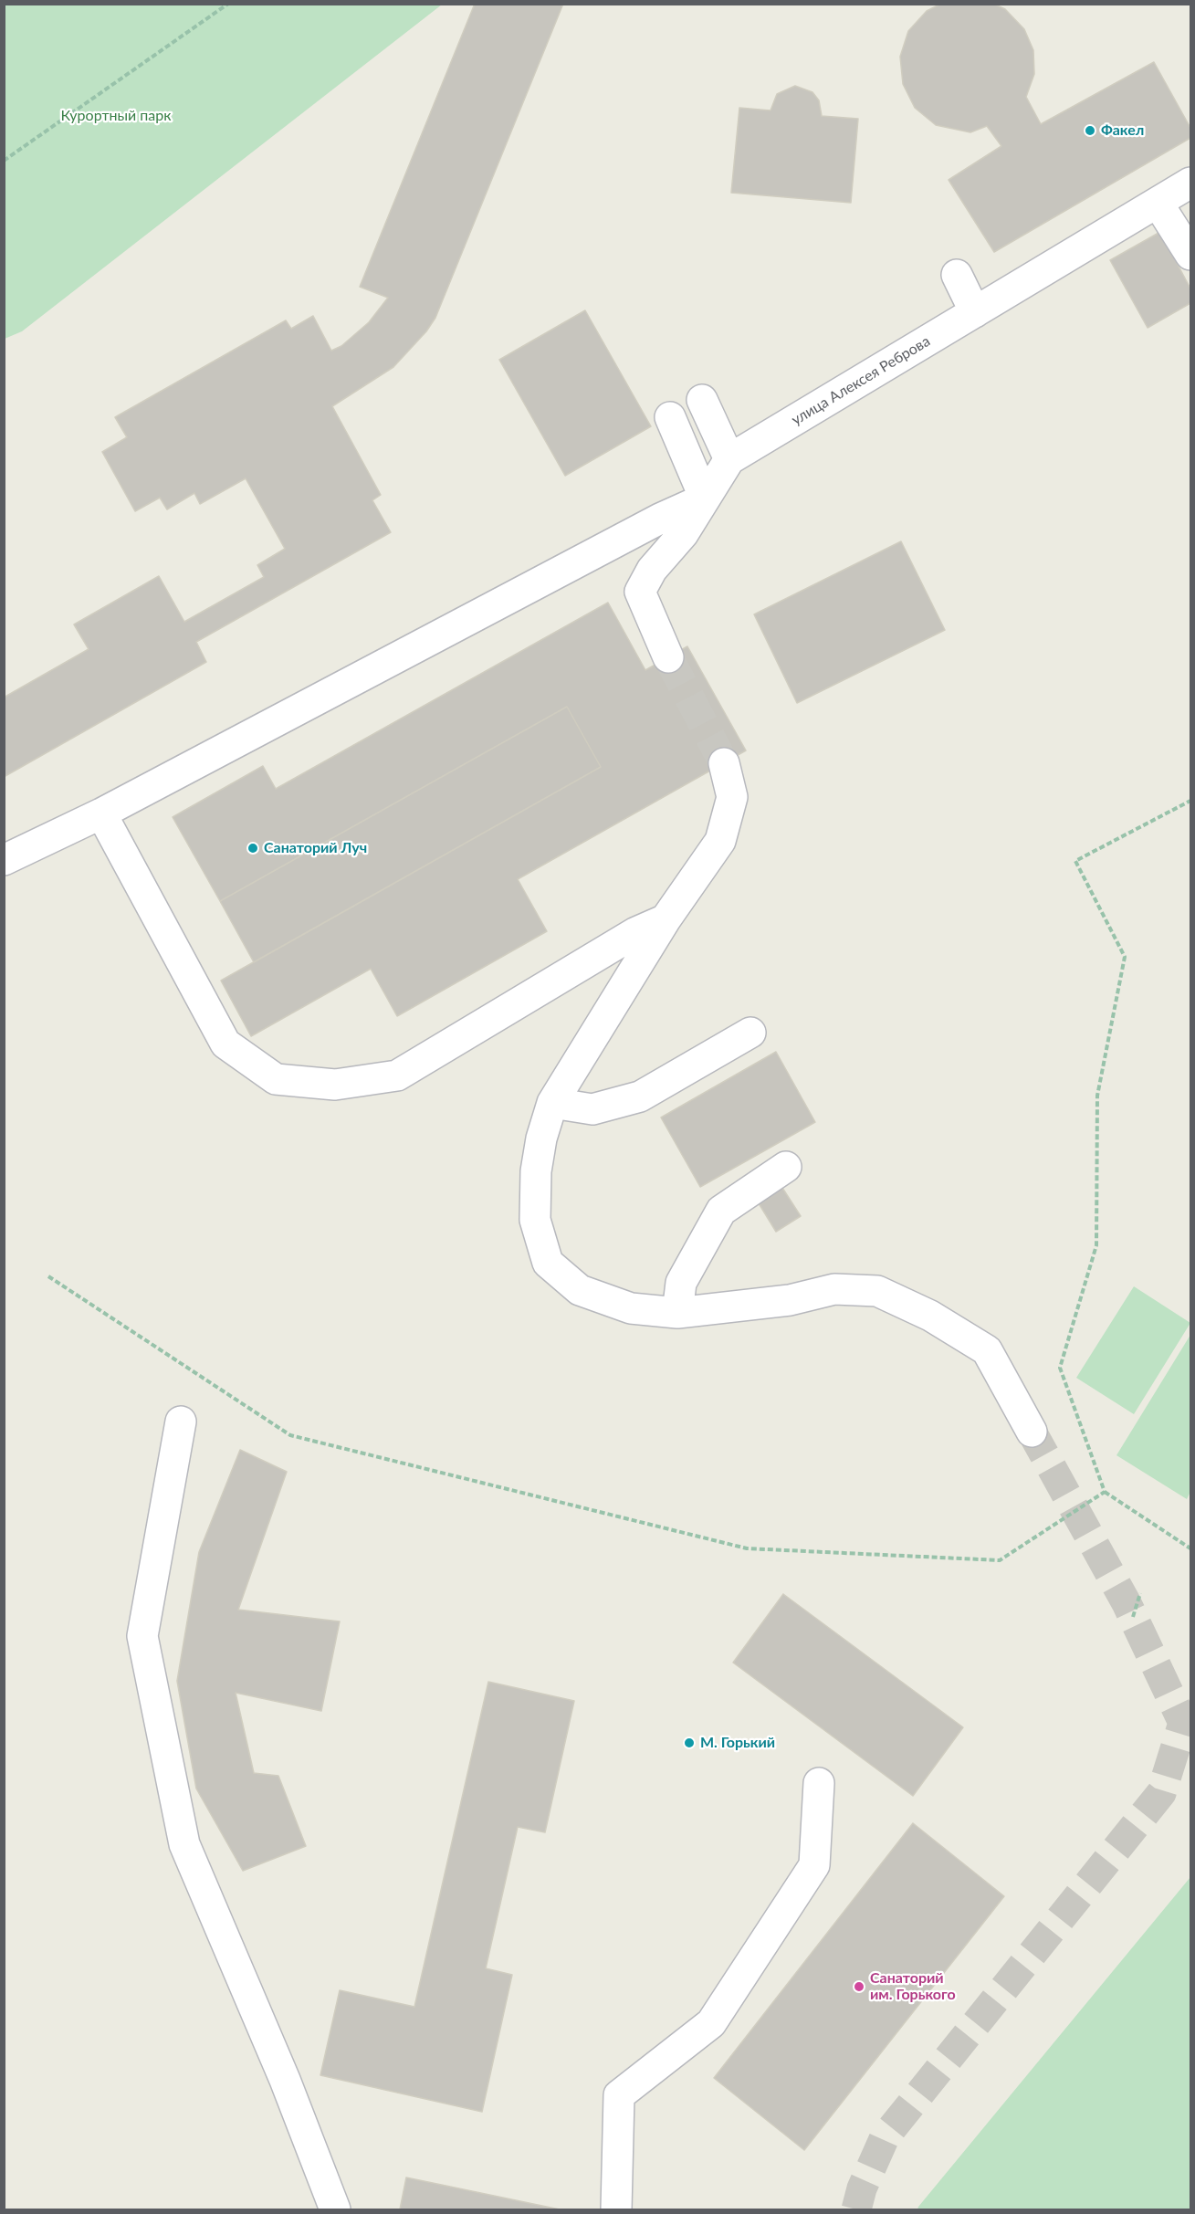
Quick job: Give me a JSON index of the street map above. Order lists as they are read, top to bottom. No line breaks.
{"streets":{"street":["улица Алексея Реброва"]},"parks":["Курортный парк"],"places":["Факел","Cанаторий Луч","М. Горький","Санаторий им. Горького"]}
